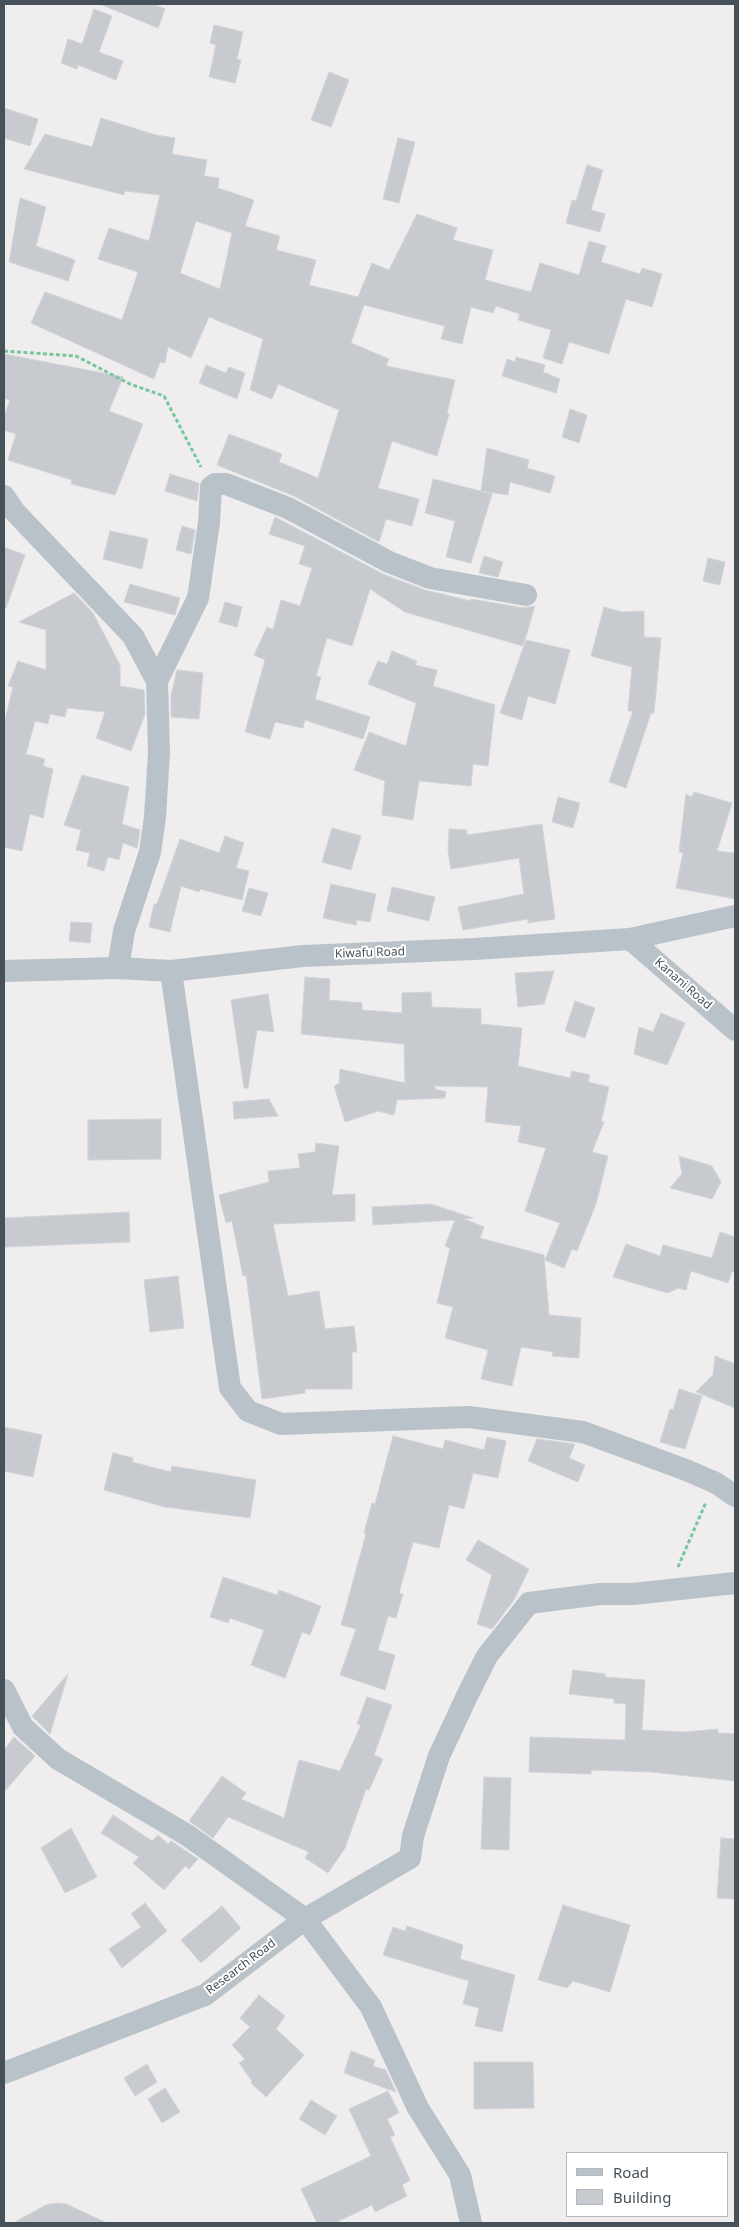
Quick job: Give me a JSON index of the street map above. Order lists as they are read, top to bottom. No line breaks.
{"streets":{"street":["Kiwafu Road","Kanani Road","Research Road"]},"crossings":[["Kiwafu Road","Kanani Road"]],"legend":["Road","Building"]}
